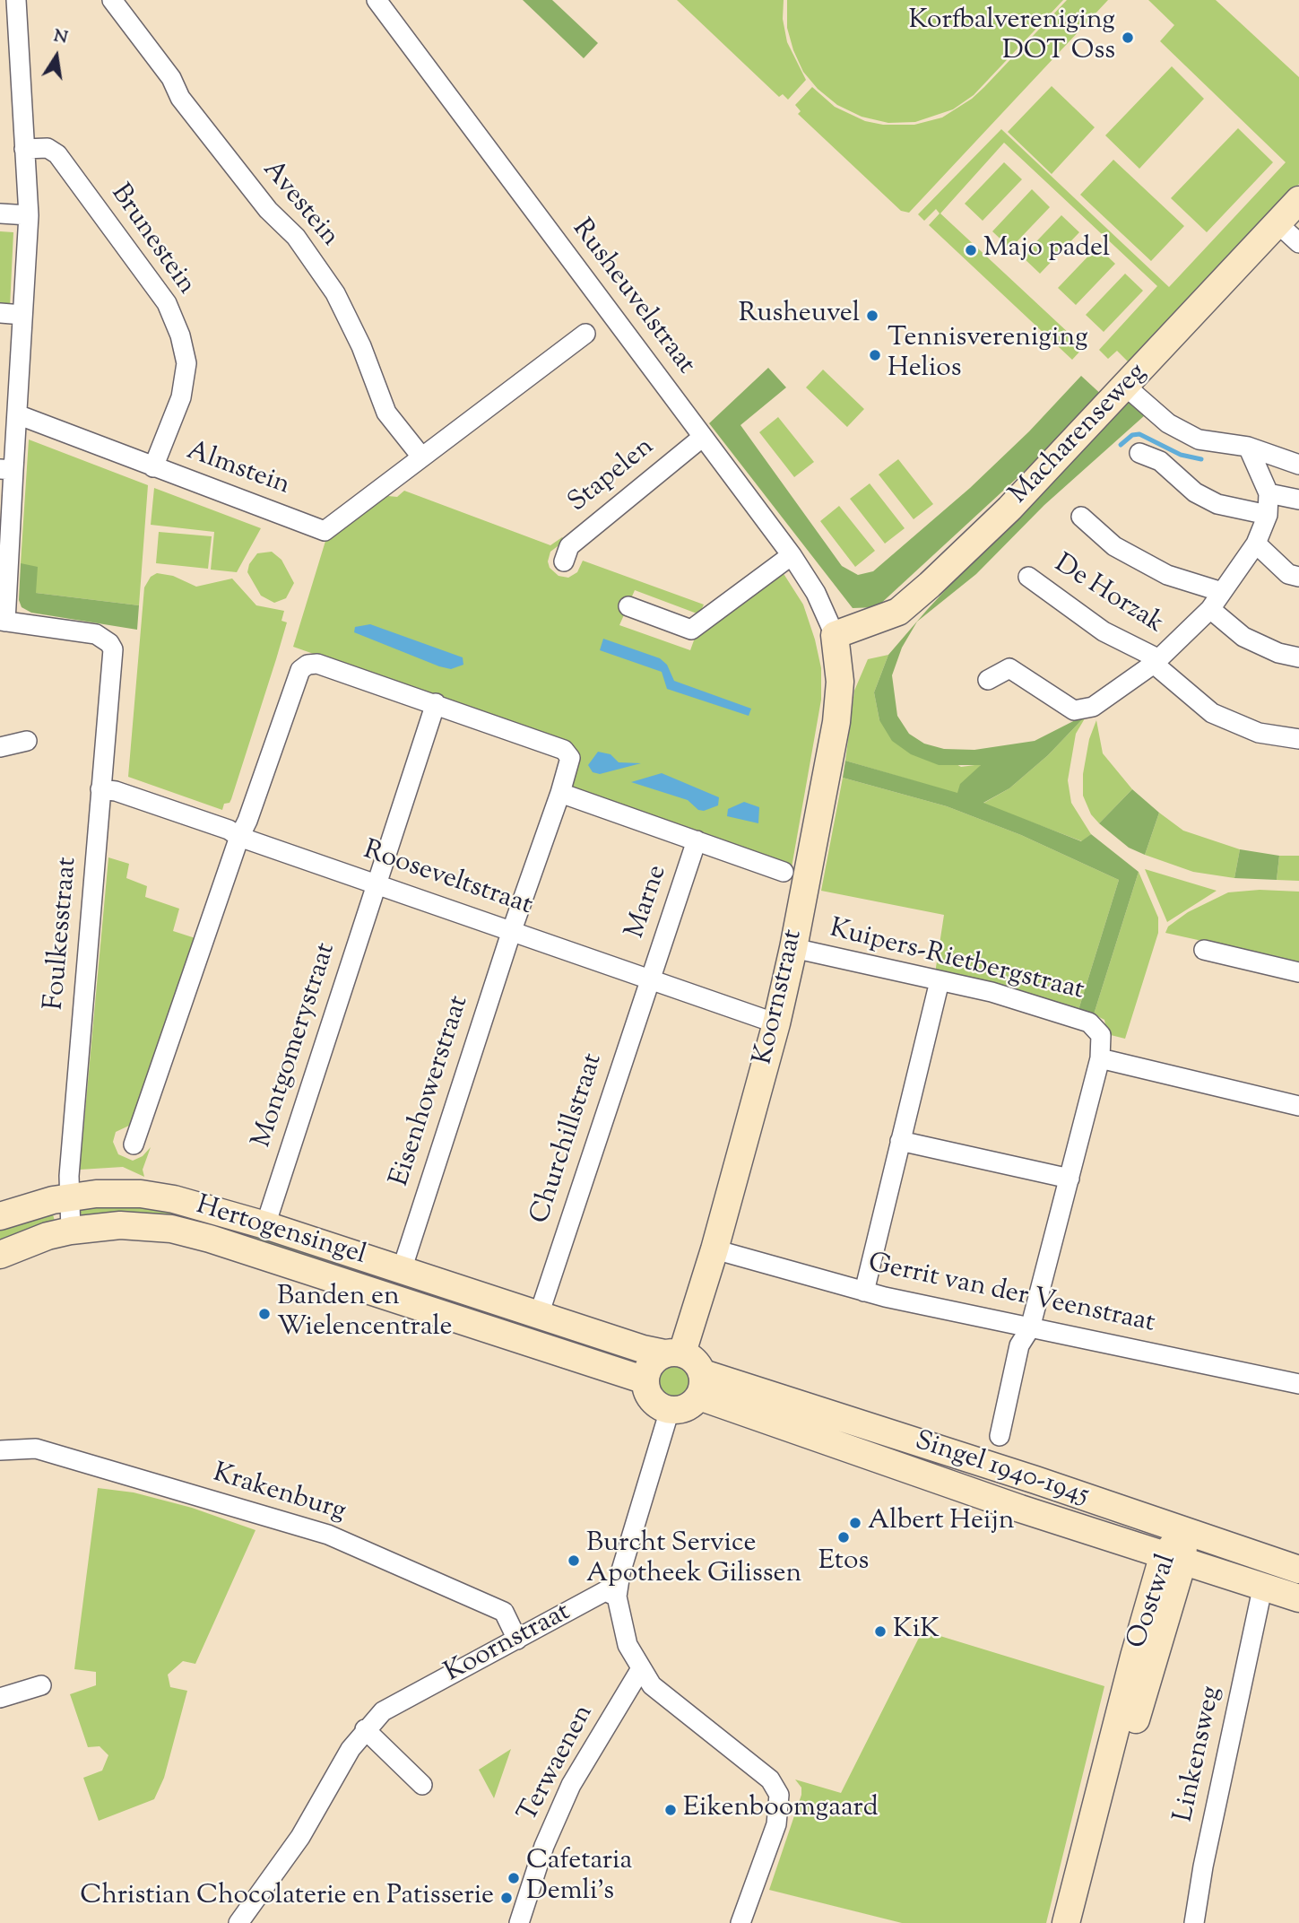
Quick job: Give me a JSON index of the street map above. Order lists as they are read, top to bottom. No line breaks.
{"streets":{"main road":["Macharenseweg","Koornstraat","Hertogensingel","Singel 1940-1945","Oostwal"],"street":["Avestein","Brunestein","Rusheuvelstraat","Almstein","Stapelen","De Horzak","Rooseveltstraat","Marne","Foulkesstraat","Kuipers-Rietbergstraat","Montgomerystraat","Eisenhowerstraat","Churchillstraat","Gerrit van der Veenstraat","Krakenburg","Linkensweg","Terwaenen"]},"crossings":[["Avestein","Almstein"],["Brunestein","Almstein"],["Rusheuvelstraat","Macharenseweg"],["Rusheuvelstraat","Stapelen"],["Rusheuvelstraat","Koornstraat"],["Macharenseweg","Koornstraat"],["Rooseveltstraat","Marne"],["Rooseveltstraat","Foulkesstraat"],["Rooseveltstraat","Koornstraat"],["Rooseveltstraat","Montgomerystraat"],["Rooseveltstraat","Eisenhowerstraat"],["Rooseveltstraat","Churchillstraat"],["Marne","Churchillstraat"],["Foulkesstraat","Hertogensingel"],["Kuipers-Rietbergstraat","Koornstraat"],["Koornstraat","Hertogensingel"],["Koornstraat","Gerrit van der Veenstraat"],["Koornstraat","Singel 1940-1945"],["Koornstraat","Krakenburg"],["Montgomerystraat","Eisenhowerstraat"],["Montgomerystraat","Hertogensingel"],["Eisenhowerstraat","Hertogensingel"],["Churchillstraat","Hertogensingel"],["Hertogensingel","Singel 1940-1945"],["Singel 1940-1945","Oostwal"],["Singel 1940-1945","Linkensweg"]],"places":["Korfbalvereniging DOT Oss","Majo padel","Rusheuvel","Tennisvereniging Helios","Banden en Wielencentrale","Albert Heijn","Etos","Burcht Service Apotheek Gilissen","KiK","Eikenboomgaard","Cafetaria Demli's","Christian Chocolaterie en Patisserie"],"north":"top"}
